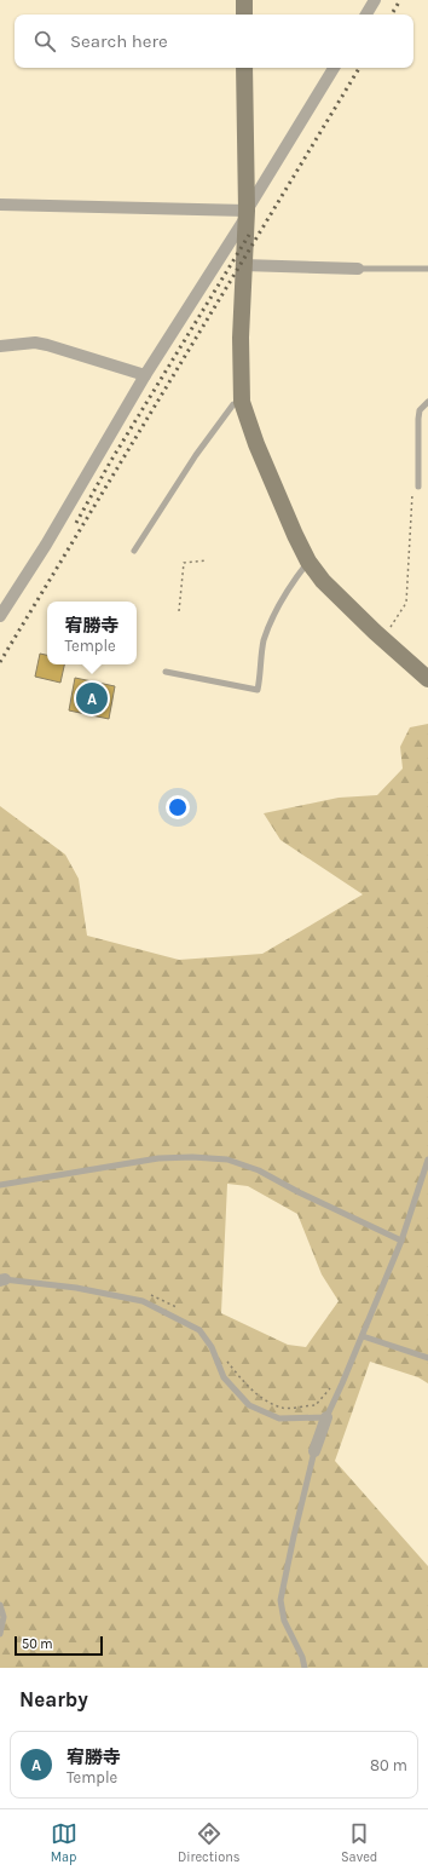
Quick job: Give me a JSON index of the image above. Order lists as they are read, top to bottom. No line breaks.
{"scale_bar":"50 m","page":{"search":"Search here","popup":["宥勝寺","Temple"],"pins":"A","scale":"50 m","heading":"Nearby","list":[{"mark":"A","name":"宥勝寺","note":"Temple","value":"80 m"}],"nav":["Map","Directions","Saved"]}}
